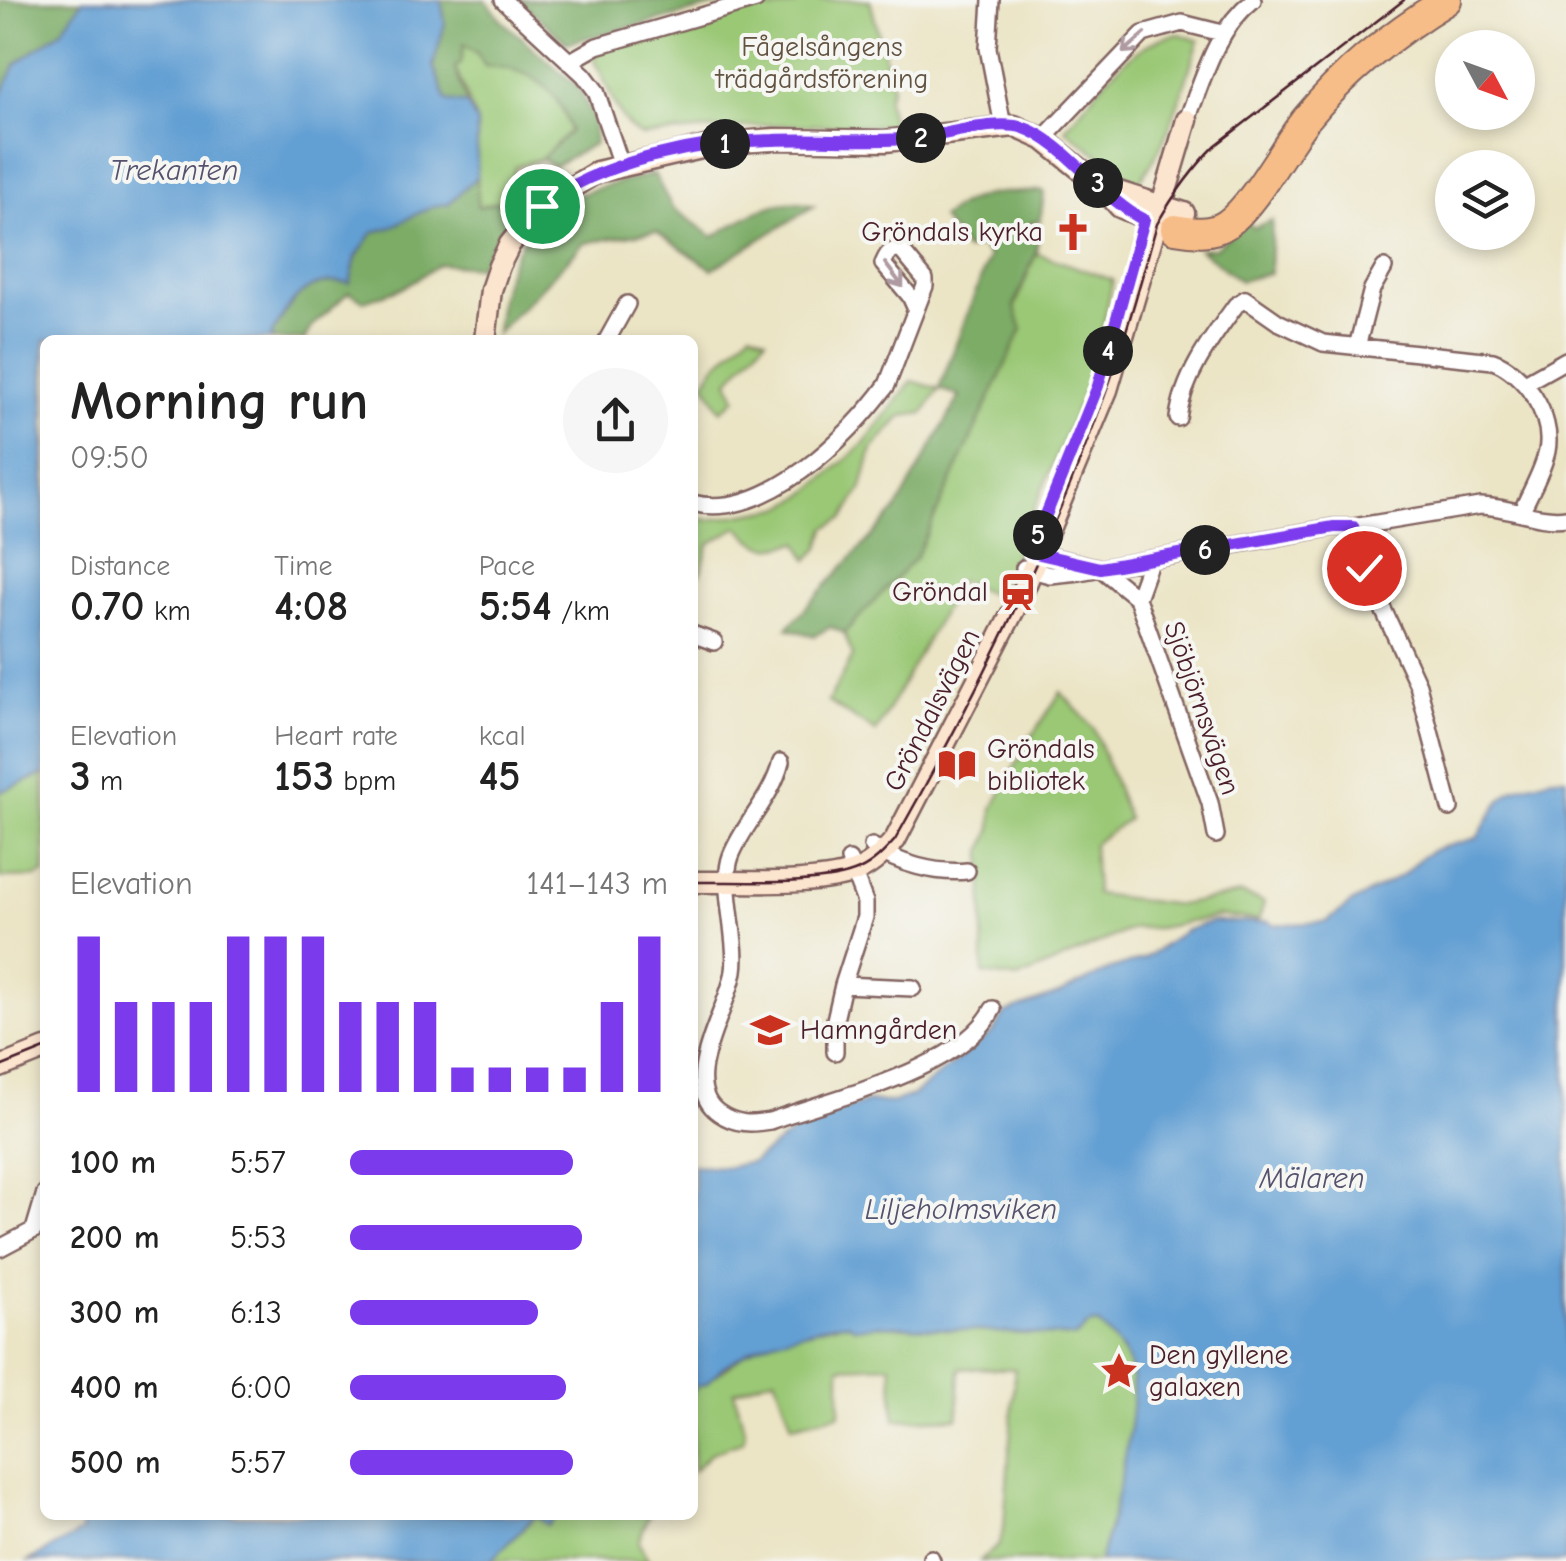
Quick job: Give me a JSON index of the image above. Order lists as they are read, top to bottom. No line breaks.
{"streets":{"street":["Sjöbjörnsvägen","Gröndalsvägen"]},"water":["Trekanten","Mälaren","Liljeholmsviken"],"parks":["Fågelsångens trädgårdsförening"],"places":{"church":["Gröndals kyrka"],"station":["Gröndal"],"library":["Gröndals bibliotek"],"school or university":["Hamngården"],"place":["Den gyllene galaxen"]},"north":"bottom right","page":{"pins":["2","1","3","4","5","6"],"heading":["Morning run","09:50"],"stats":[["Distance","0.70 km"],["Time","4:08"],["Pace","5:54 /km"],["Elevation","3 m"],["Heart rate","153 bpm"],["kcal","45"]],"chart":["Elevation","141–143 m"],"list":[{"name":"100 m","note":"5:57"},{"name":"200 m","note":"5:53"},{"name":"300 m","note":"6:13"},{"name":"400 m","note":"6:00"},{"name":"500 m","note":"5:57"}]}}
